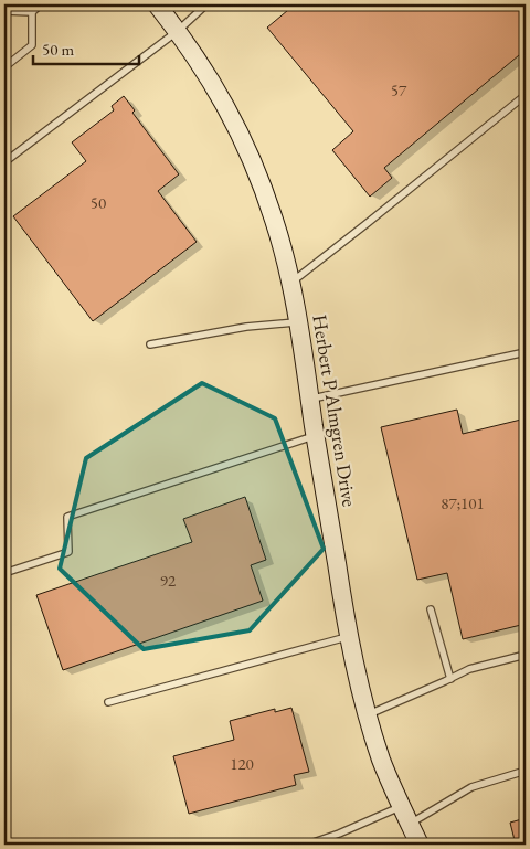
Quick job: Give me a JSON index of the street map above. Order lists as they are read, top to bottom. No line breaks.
{"streets":{"street":["Herbert P Almgren Drive"]},"house_numbers":["57","50","87;101","92","120"],"scale_bar":"50 m"}
